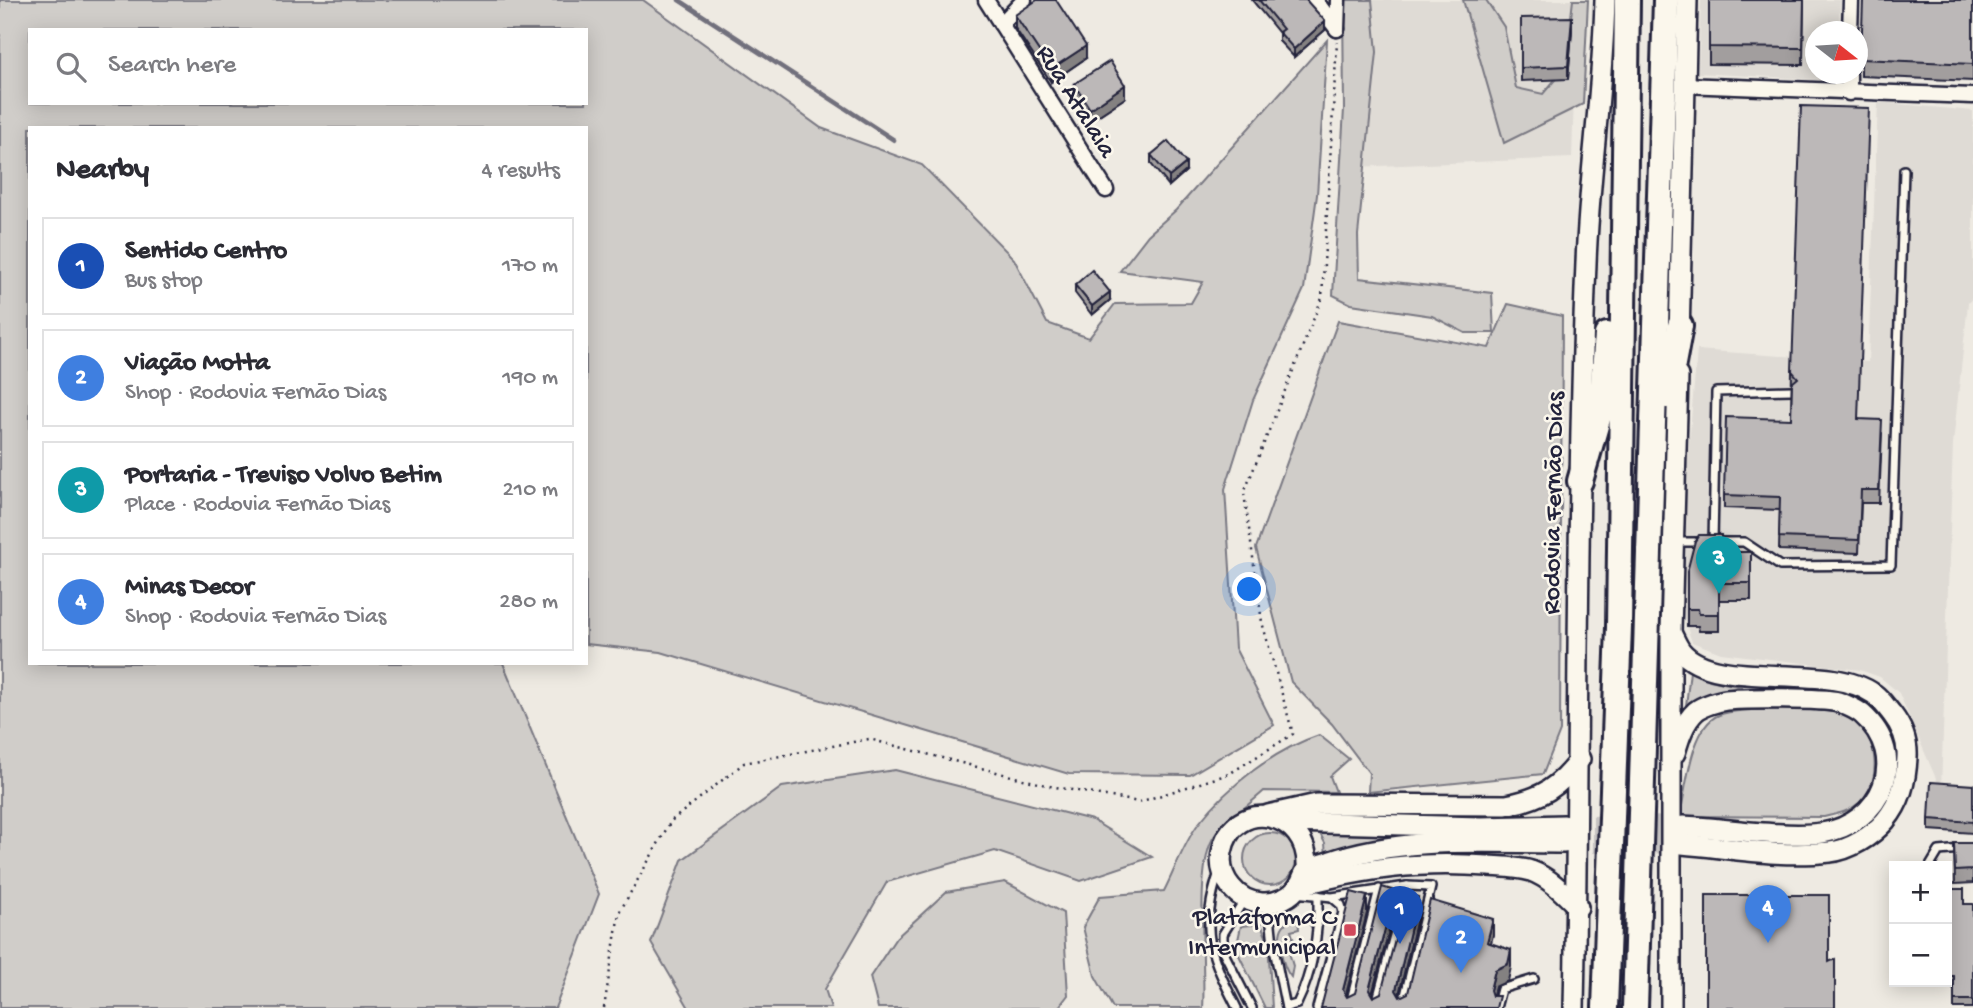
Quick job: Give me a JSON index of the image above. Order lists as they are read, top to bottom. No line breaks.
{"streets":{"main road":["Rodovia Fernão Dias"],"street":["Rua Atalaia"]},"places":{"transit":["Plataforma C Intermunicipal"]},"north":"right","page":{"search":"Search here","heading":["Nearby","4 results"],"list":[{"mark":"1","name":"Sentido Centro","note":"Bus stop","value":"170 m"},{"mark":"2","name":"Viação Motta","note":"Shop · Rodovia Fernão Dias","value":"190 m"},{"mark":"3","name":"Portaria - Treviso Volvo Betim","note":"Place · Rodovia Fernão Dias","value":"210 m"},{"mark":"4","name":"Minas Decor","note":"Shop · Rodovia Fernão Dias","value":"280 m"}],"pins":["3","4","1","2"],"map_buttons":["+","−"]}}
